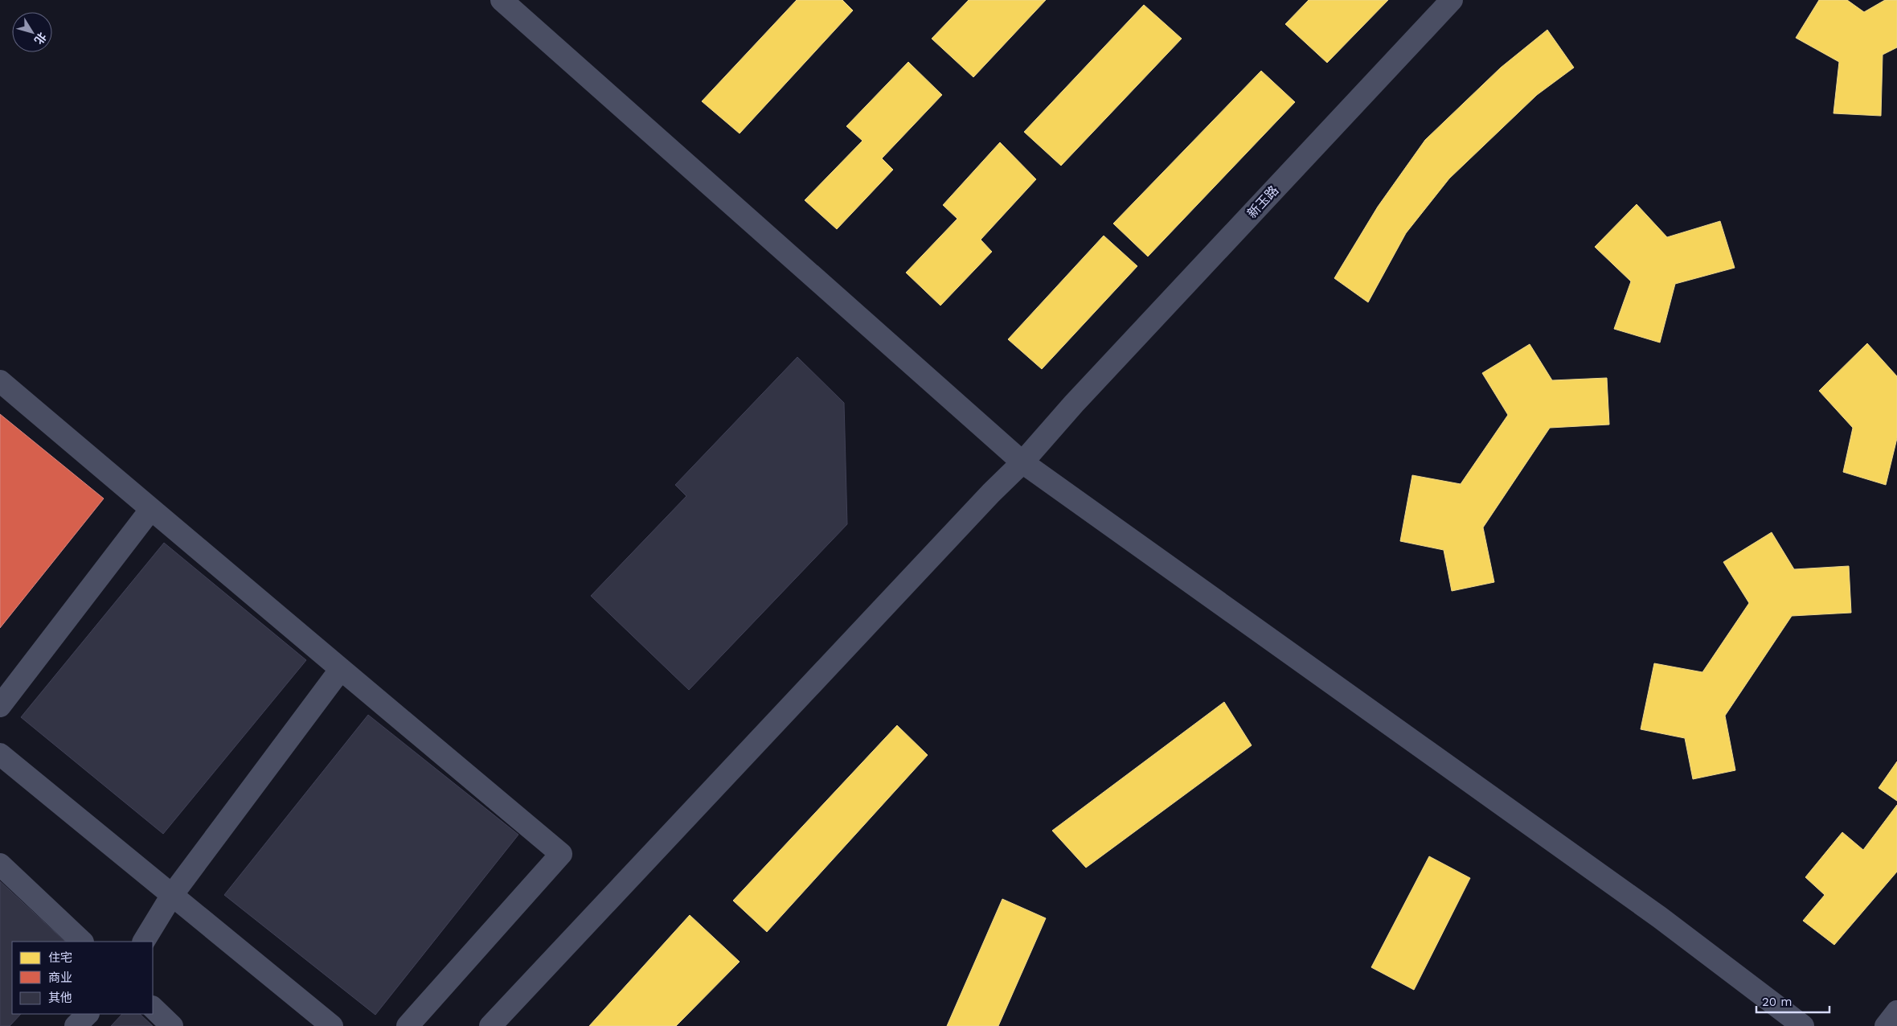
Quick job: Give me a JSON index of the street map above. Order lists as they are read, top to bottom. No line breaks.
{"streets":{"street":["新玉路"]},"legend":["住宅","商业","其他"],"scale_bar":"20 m","north":"bottom right"}
